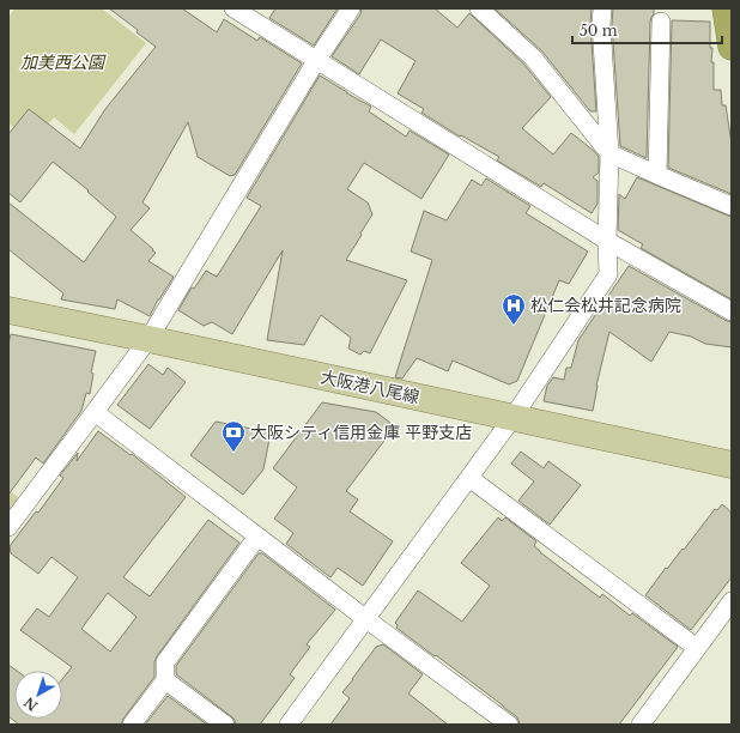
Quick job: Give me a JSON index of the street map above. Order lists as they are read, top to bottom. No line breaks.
{"streets":{"main road":["大阪港八尾線"]},"parks":["加美西公園"],"places":{"hospital":["松仁会松井記念病院"],"bank":["大阪シティ信用金庫 平野支店"]},"scale_bar":"50 m","north":"bottom left"}
